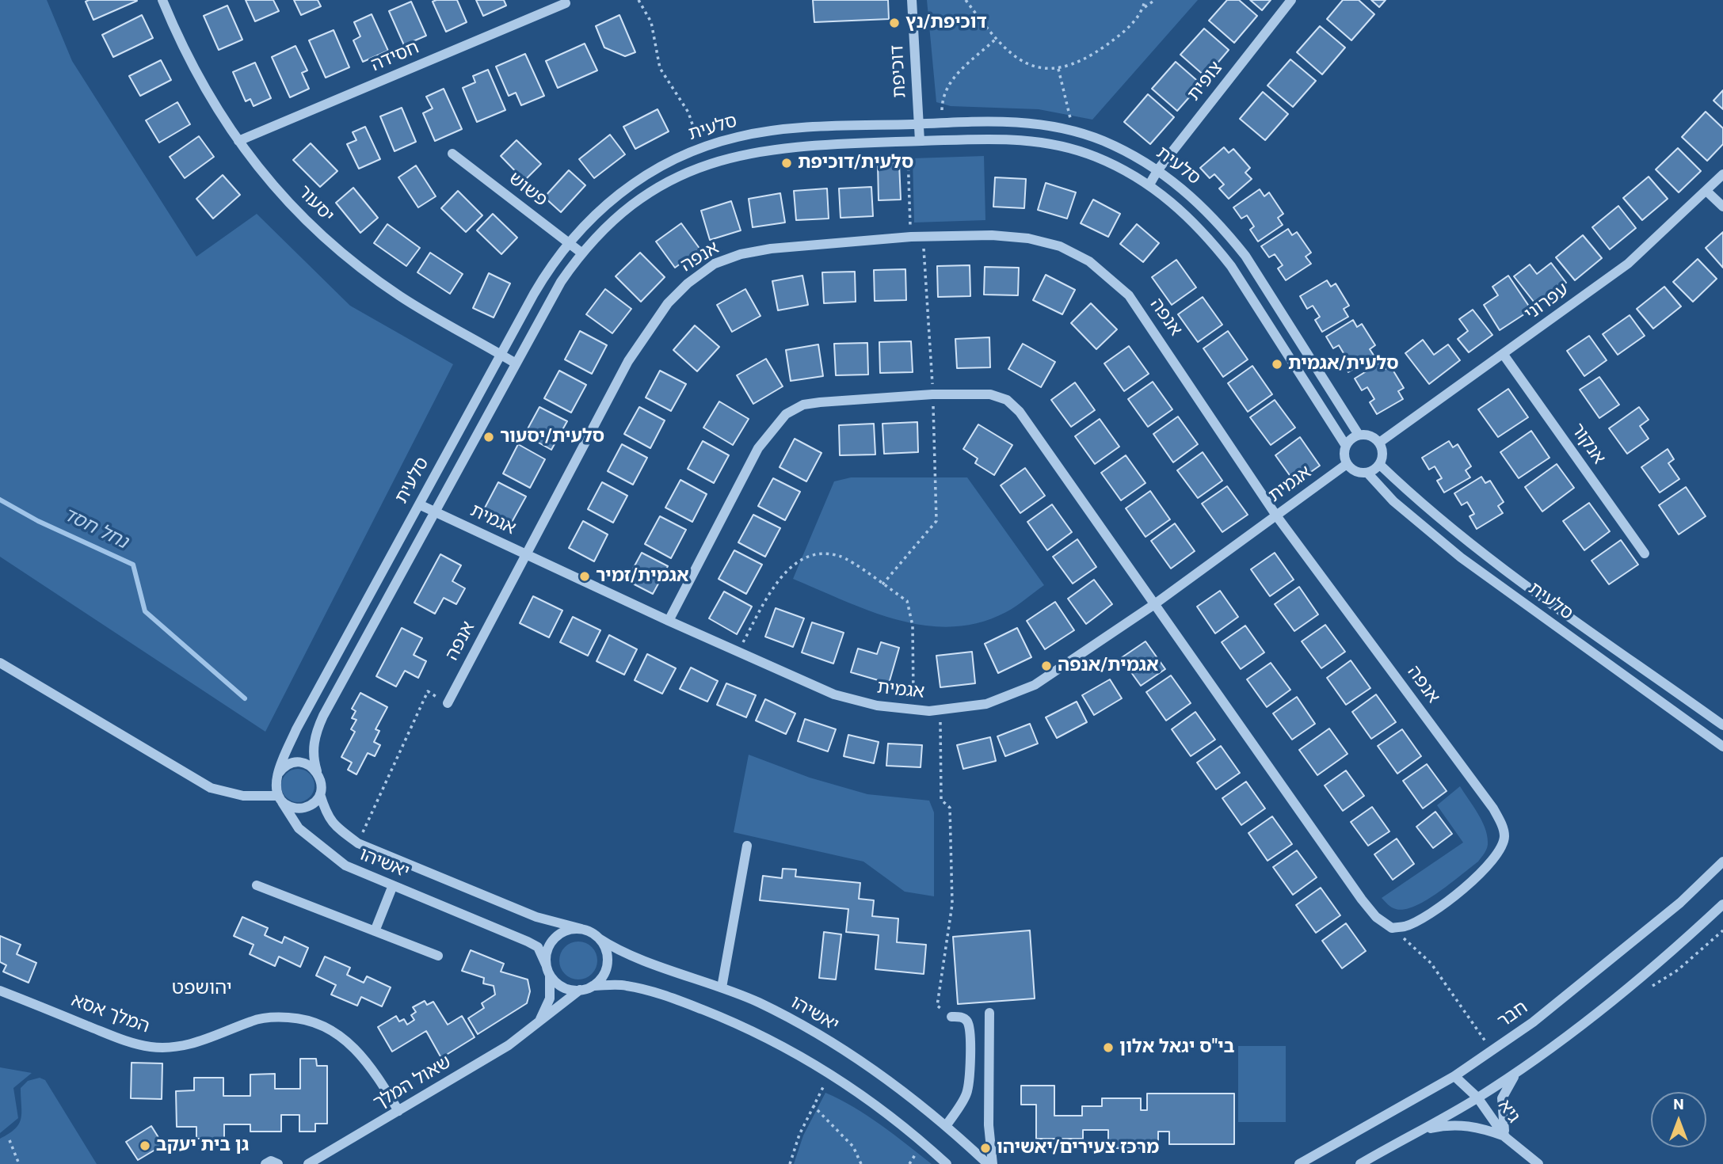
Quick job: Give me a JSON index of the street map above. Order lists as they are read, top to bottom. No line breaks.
{"streets":{"street":["חסידה","דוכיפת","צופית","סלעית","פשוש","יסעור","אנפה","עפרוני","אנקור","אגמית","יאשיהו","המלך אסא","חבר","שאול המלך","גיא"]},"crossings":[["חסידה","יסעור"],["דוכיפת","סלעית"],["צופית","סלעית"],["סלעית","פשוש"],["סלעית","יסעור"],["סלעית","עפרוני"],["סלעית","אגמית"],["סלעית","יאשיהו"],["אנפה","אגמית"],["עפרוני","אנקור"],["עפרוני","אגמית"],["יאשיהו","שאול המלך"],["המלך אסא","שאול המלך"],["חבר","גיא"]],"districts":["יהושפט"],"water":["נחל חסד"],"places":["דוכיפת/נץ","סלעית/דוכיפת","סלעית/אגמית","סלעית/יסעור","אגמית/זמיר","אגמית/אנפה","בי\"ס יגאל אלון","גן בית יעקב","מרכז צעירים/יאשיהו"],"north":"top"}
